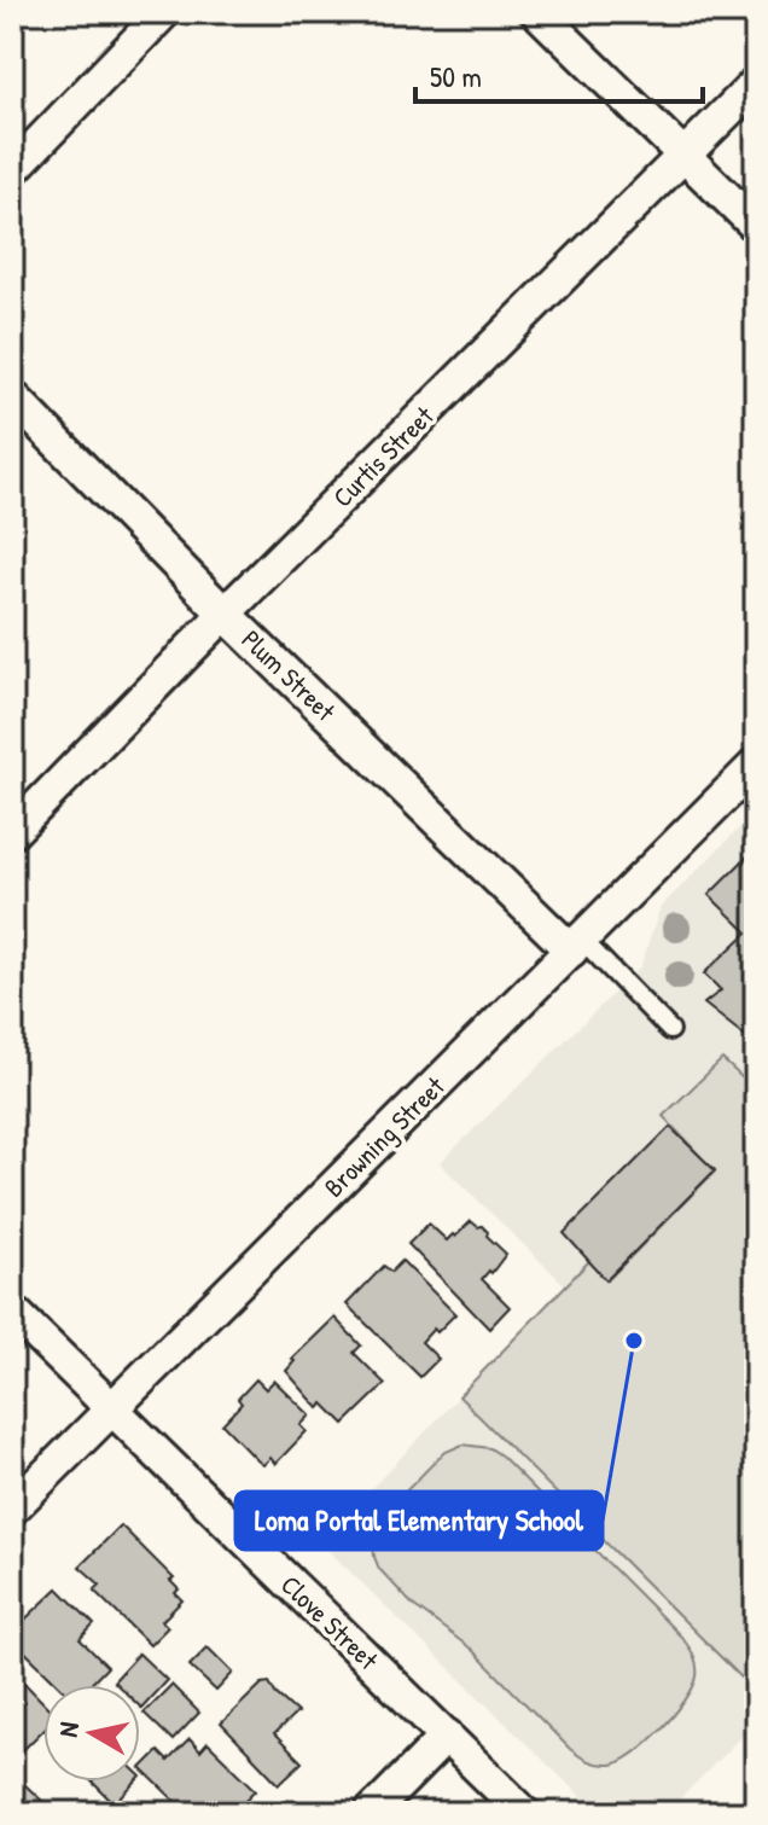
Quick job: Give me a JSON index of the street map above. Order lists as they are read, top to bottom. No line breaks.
{"streets":{"street":["Curtis Street","Plum Street","Browning Street","Clove Street"]},"crossings":[["Curtis Street","Plum Street"],["Plum Street","Browning Street"],["Browning Street","Clove Street"]],"places":["Loma Portal Elementary School"],"scale_bar":"50 m","north":"left"}
